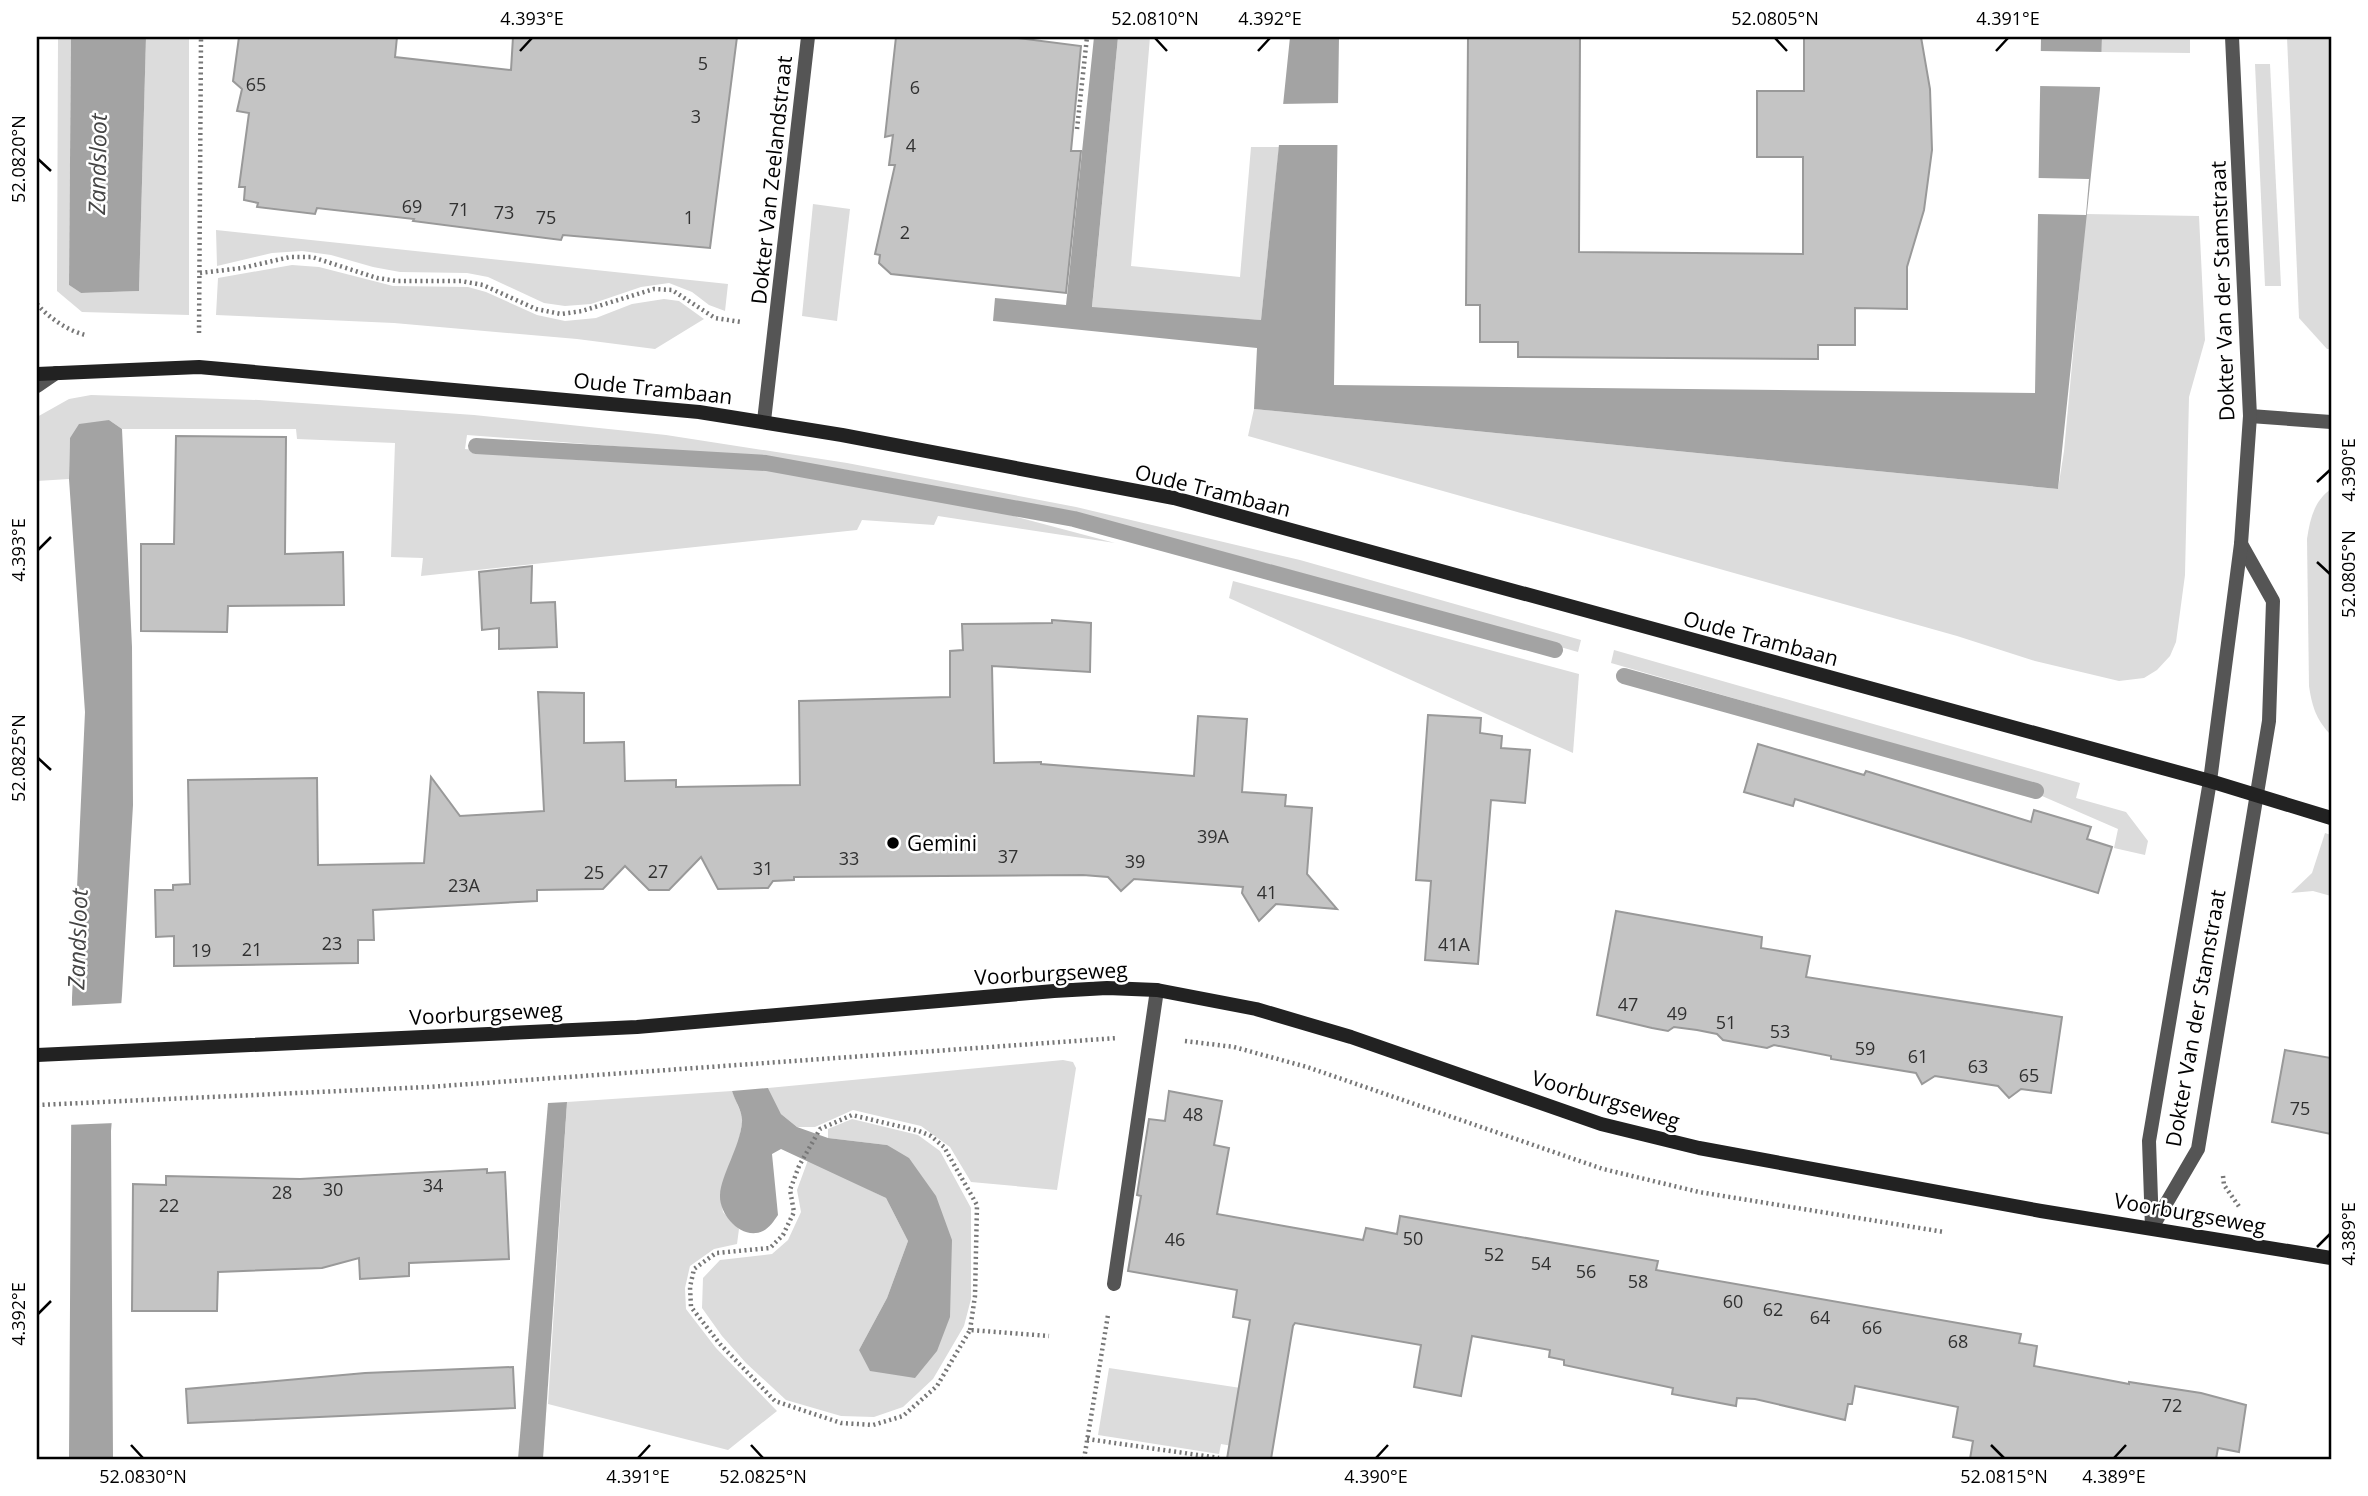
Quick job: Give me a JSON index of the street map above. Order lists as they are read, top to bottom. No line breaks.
{"streets":{"street":["Dokter Van Zeelandstraat","Dokter Van der Stamstraat","Oude Trambaan","Voorburgseweg"]},"crossings":[["Dokter Van Zeelandstraat","Oude Trambaan"],["Dokter Van der Stamstraat","Oude Trambaan"],["Dokter Van der Stamstraat","Voorburgseweg"]],"water":["Zandsloot"],"places":["Gemini"],"house_numbers":["5","65","6","3","4","69","71","73","75","1","2","39A","37","33","39","31","27","25","23A","41","23","41A","21","19","47","49","51","53","59","61","63","65","75","48","34","30","28","22","50","46","52","54","56","58","60","62","64","66","68","72"],"coordinates":["4.393°E","52.0810°N","4.392°E","52.0805°N","4.391°E","52.0820°N","4.390°E","52.0825°N","4.389°E","52.0830°N","52.0815°N"]}
